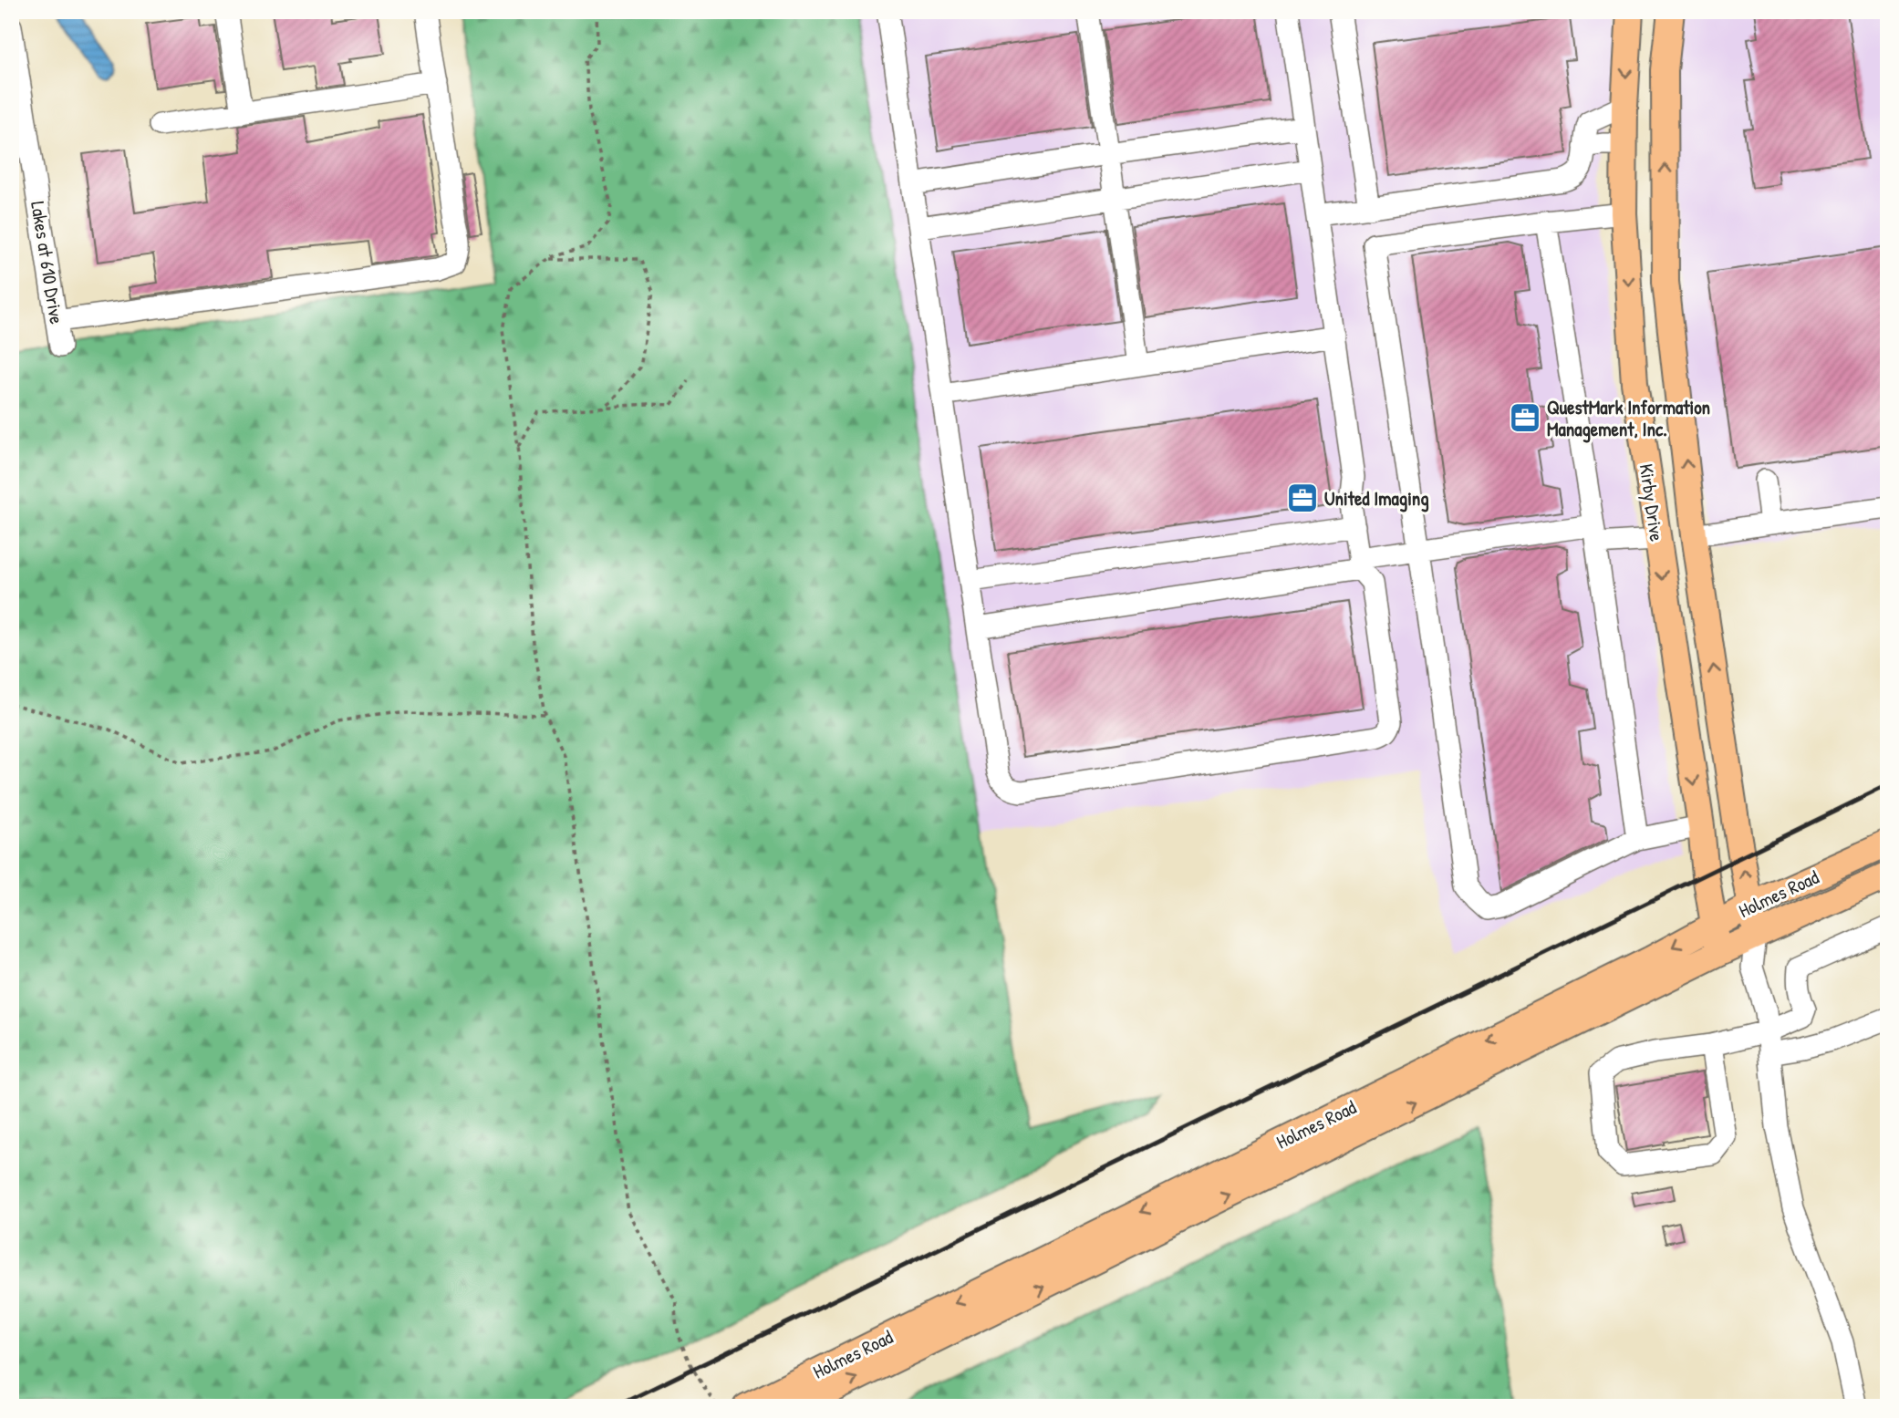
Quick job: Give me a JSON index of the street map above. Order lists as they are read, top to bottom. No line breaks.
{"streets":{"main road":["Kirby Drive","Holmes Road"],"street":["Lakes at 610 Drive"]},"crossings":[["Kirby Drive","Holmes Road"]],"places":{"office":["QuestMark Information Management, Inc.","United Imaging"]}}
